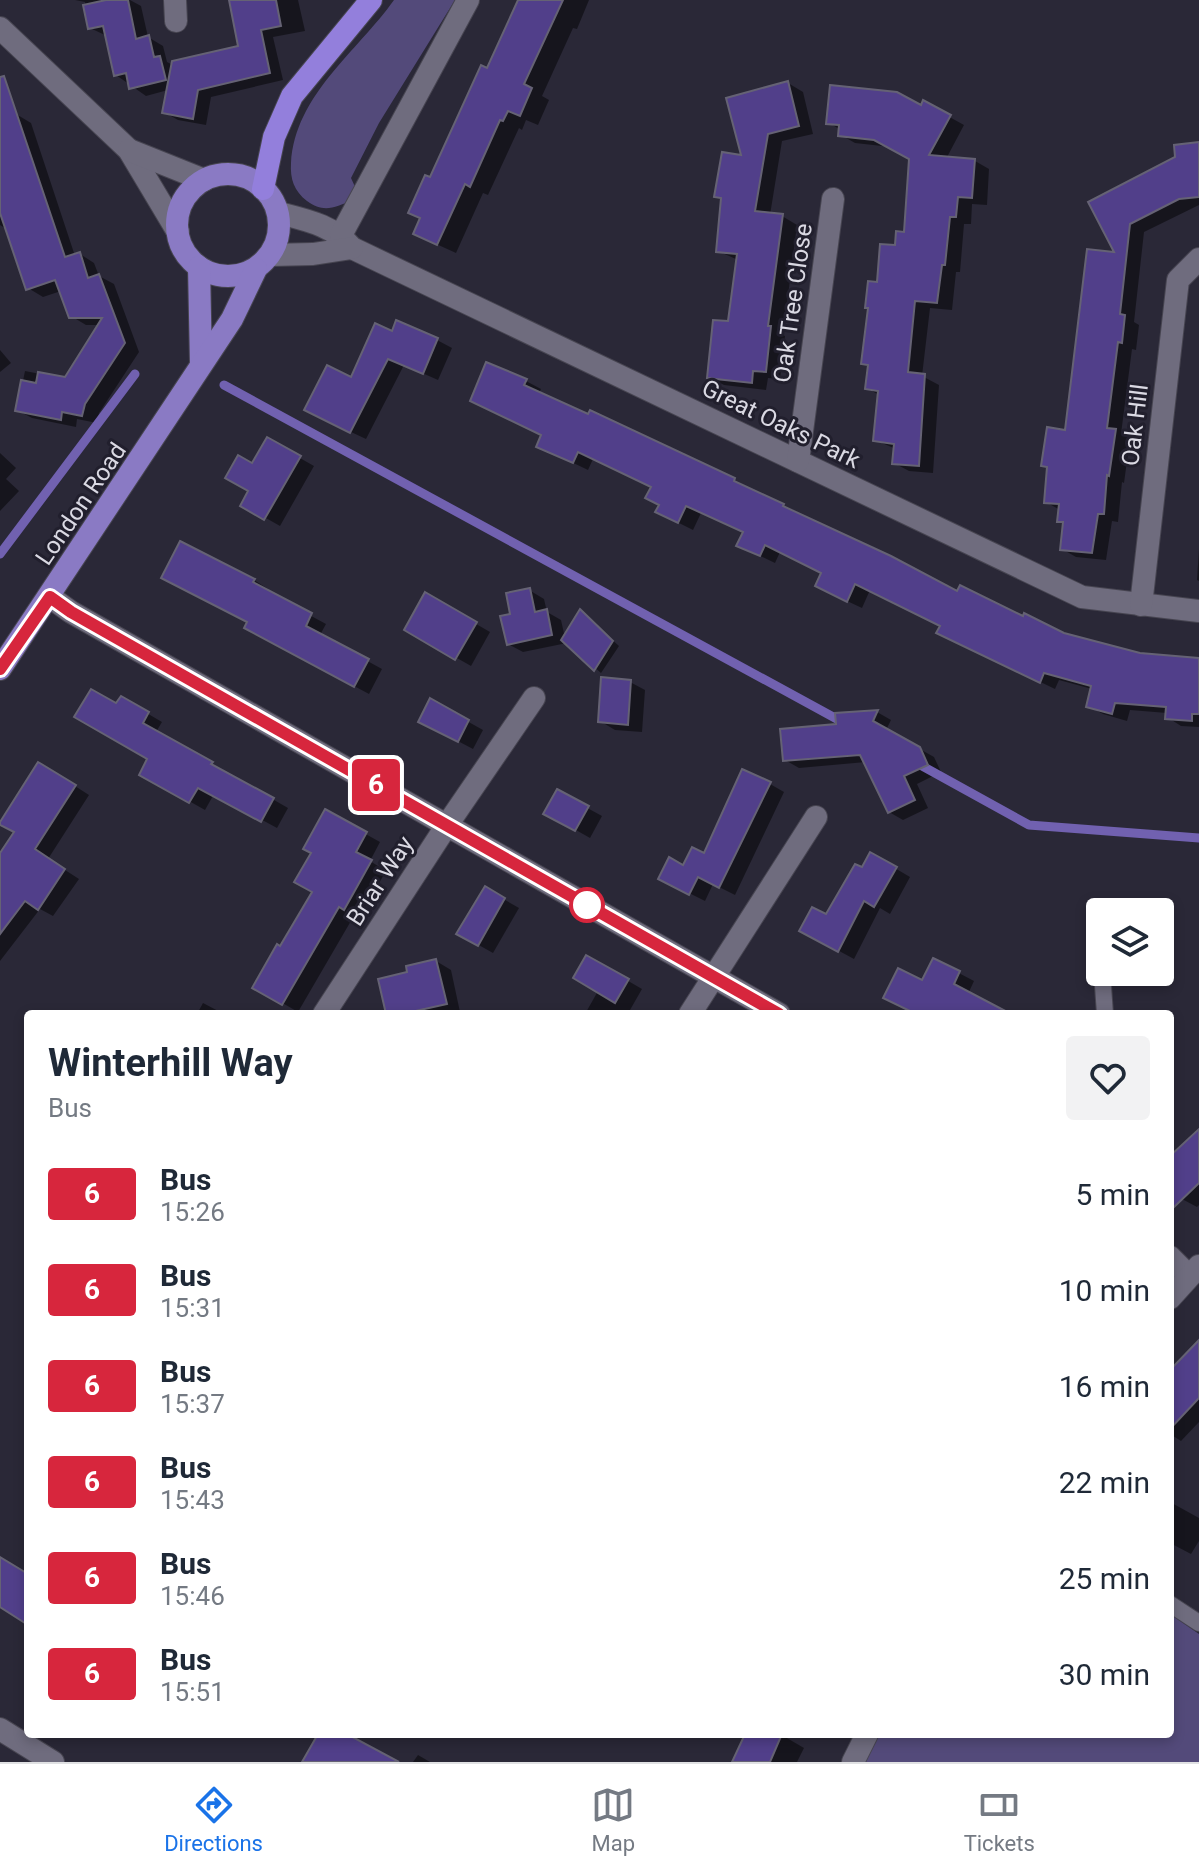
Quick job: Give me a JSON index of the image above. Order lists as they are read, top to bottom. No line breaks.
{"streets":{"main road":["London Road"],"street":["Oak Tree Close","Great Oaks Park","Oak Hill","Briar Way"]},"crossings":[["Oak Tree Close","Great Oaks Park"],["Great Oaks Park","Oak Hill"],["Great Oaks Park","London Road"]],"lines":["bus line 6"],"page":{"on_map":"6","heading":["Winterhill Way","Bus"],"list":[{"mark":"6","name":"Bus","note":"15:26","value":"5 min"},{"mark":"6","name":"Bus","note":"15:31","value":"10 min"},{"mark":"6","name":"Bus","note":"15:37","value":"16 min"},{"mark":"6","name":"Bus","note":"15:43","value":"22 min"},{"mark":"6","name":"Bus","note":"15:46","value":"25 min"},{"mark":"6","name":"Bus","note":"15:51","value":"30 min"}],"tabs":["Directions","Map","Tickets"]}}
